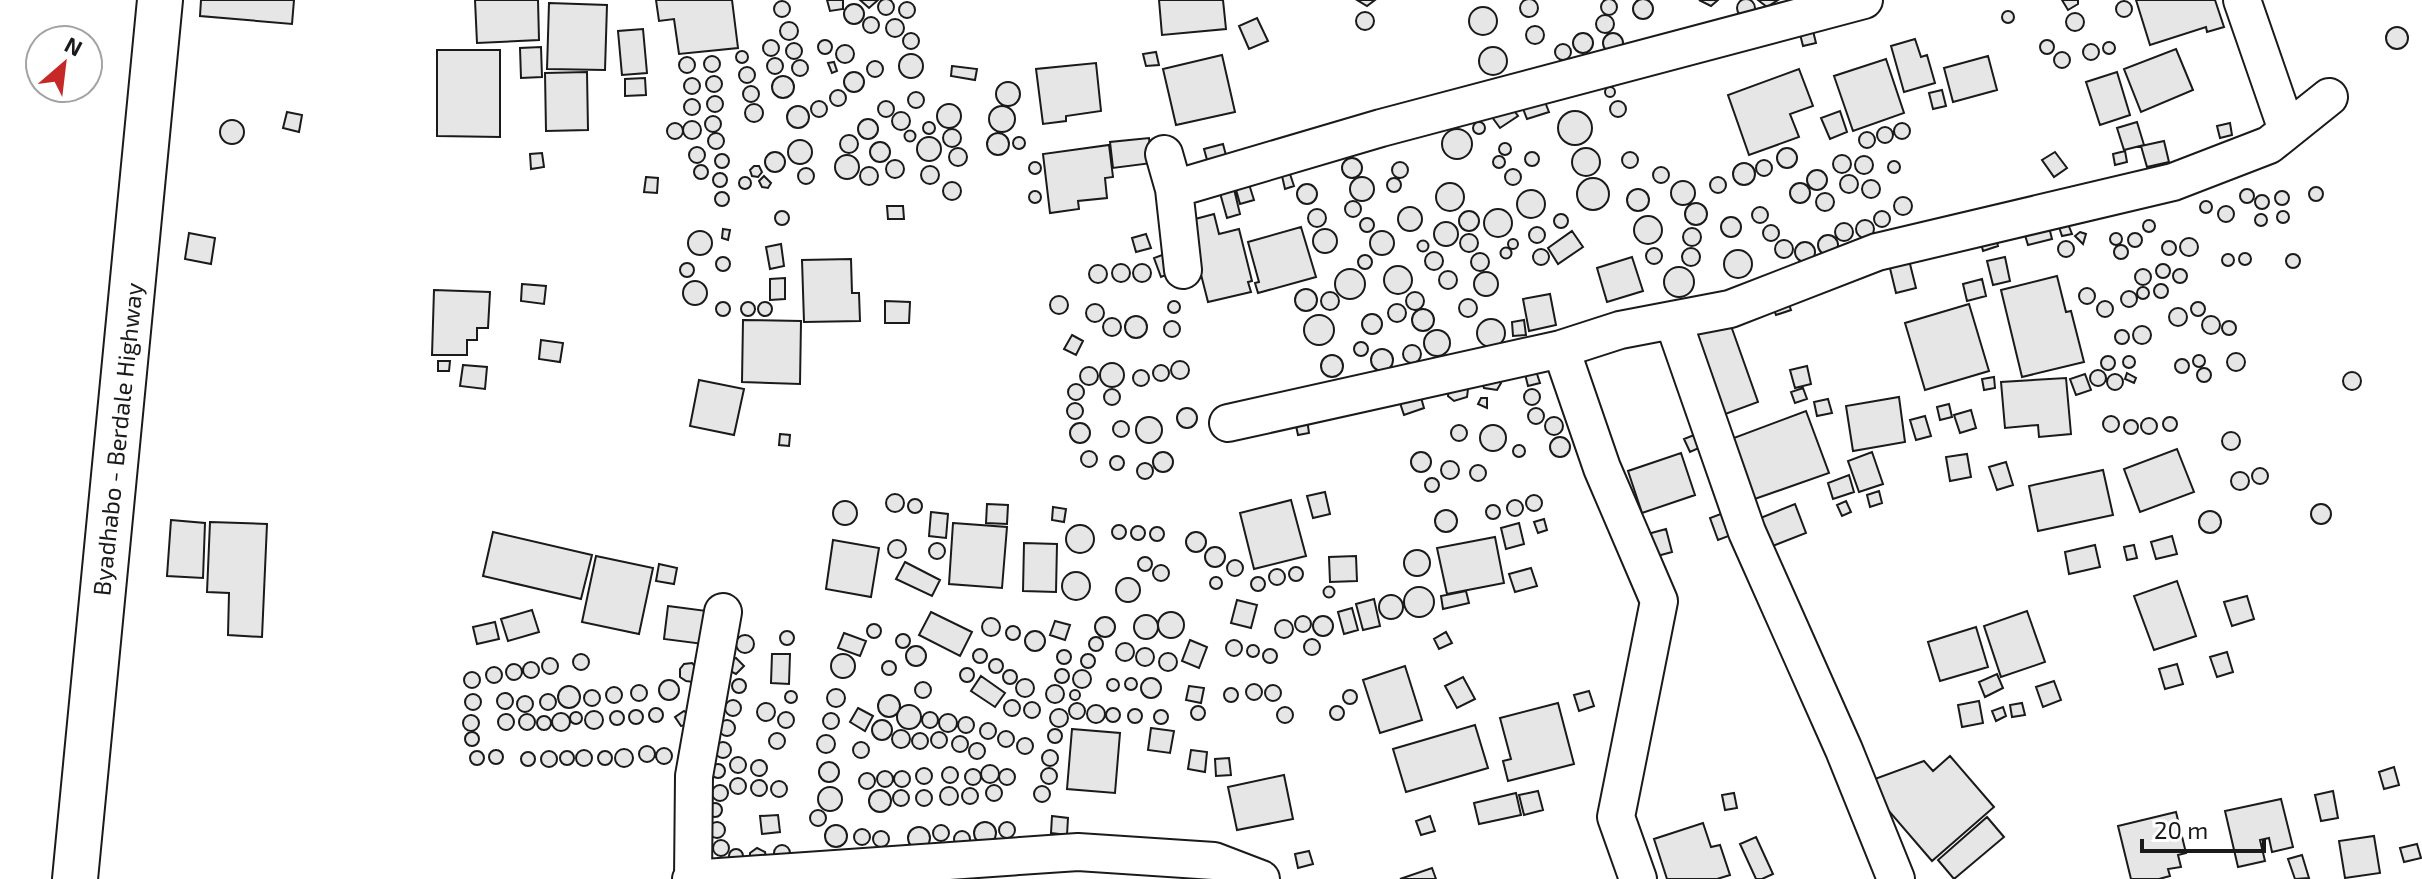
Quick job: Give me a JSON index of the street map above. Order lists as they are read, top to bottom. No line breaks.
{"streets":{"main road":["Byadhabo - Berdale Highway"]},"scale_bar":"20 m","north":"top right"}
